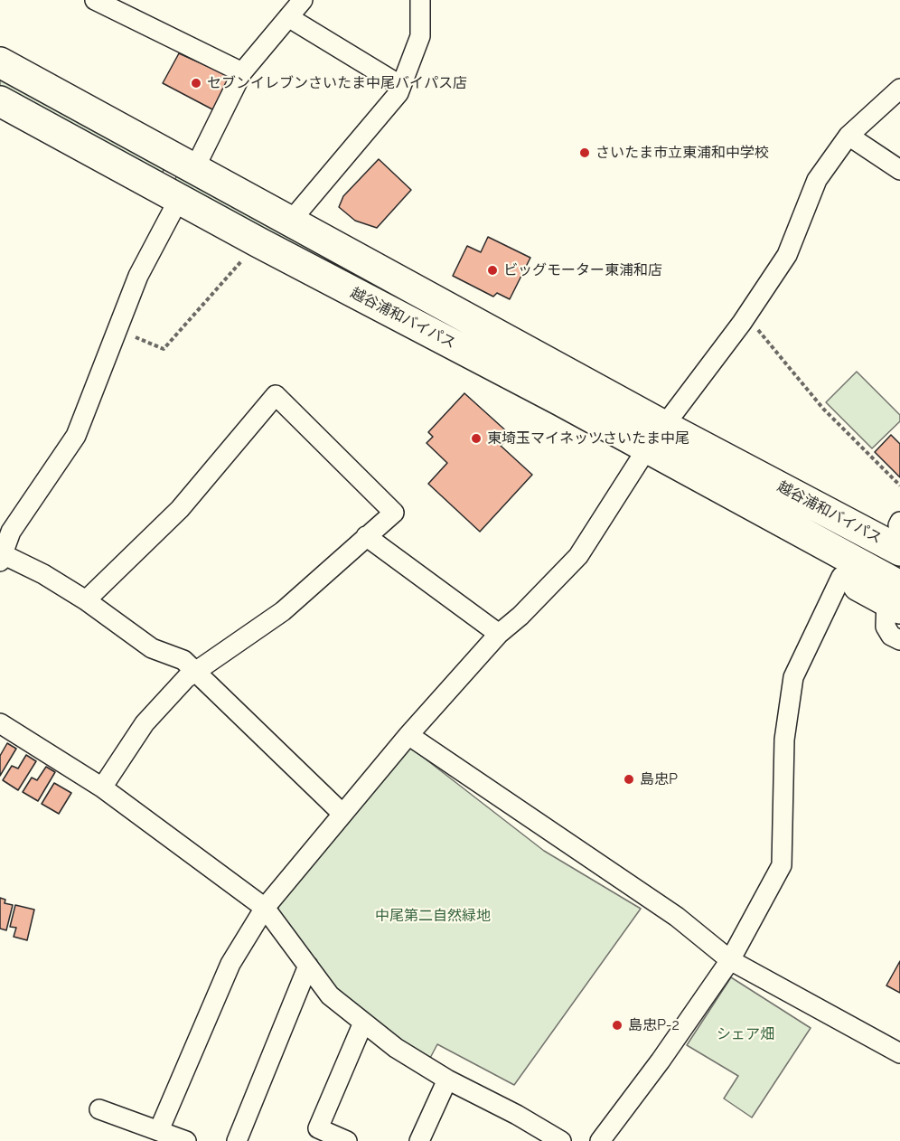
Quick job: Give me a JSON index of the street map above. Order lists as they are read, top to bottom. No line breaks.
{"streets":{"highway":["越谷浦和バイパス"]},"parks":["中尾第二自然緑地","シェア畑"],"places":["セブンイレブンさいたま中尾バイパス店","さいたま市立東浦和中学校","ビッグモーター東浦和店","東埼玉マイネッツさいたま中尾","島忠P","島忠P-2"]}
